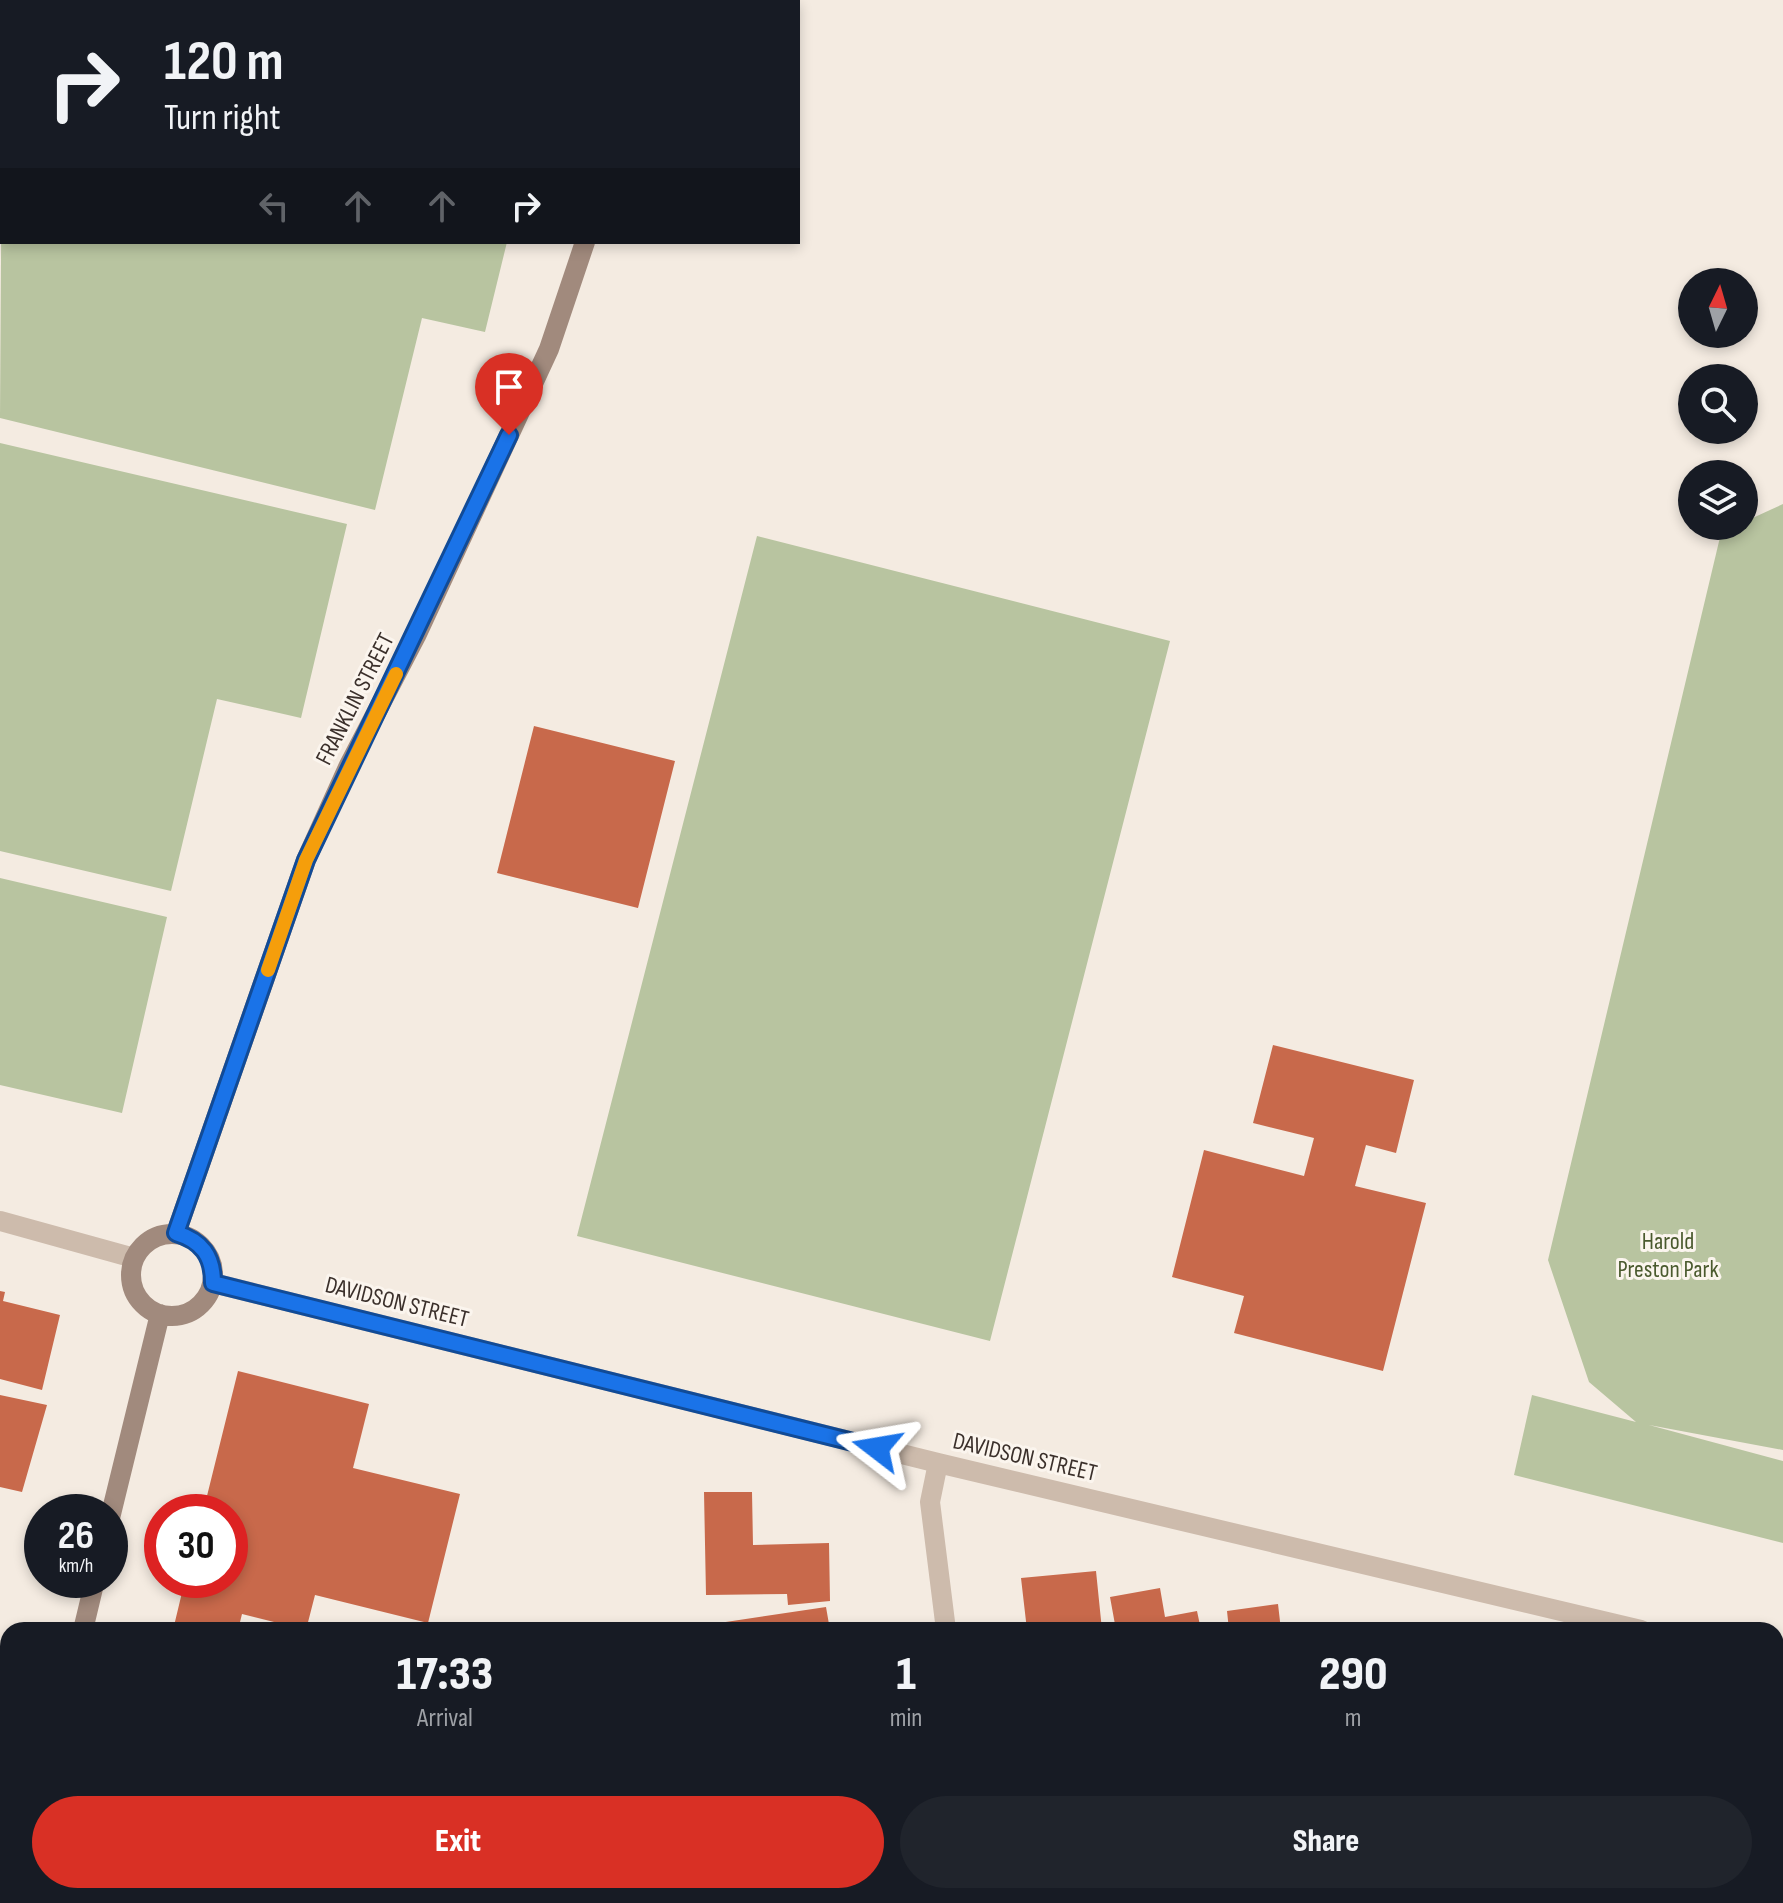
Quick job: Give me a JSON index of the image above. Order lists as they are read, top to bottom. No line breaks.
{"streets":{"street":["FRANKLIN STREET","DAVIDSON STREET"]},"crossings":[["FRANKLIN STREET","DAVIDSON STREET"]],"parks":["Harold Preston Park"],"north":"top","page":{"turn":["120 m","Turn right"],"speed":"26 km/h","limit":"30","eta":["17:33","Arrival","1","min","290","m"],"buttons":["Exit","Share"]}}
